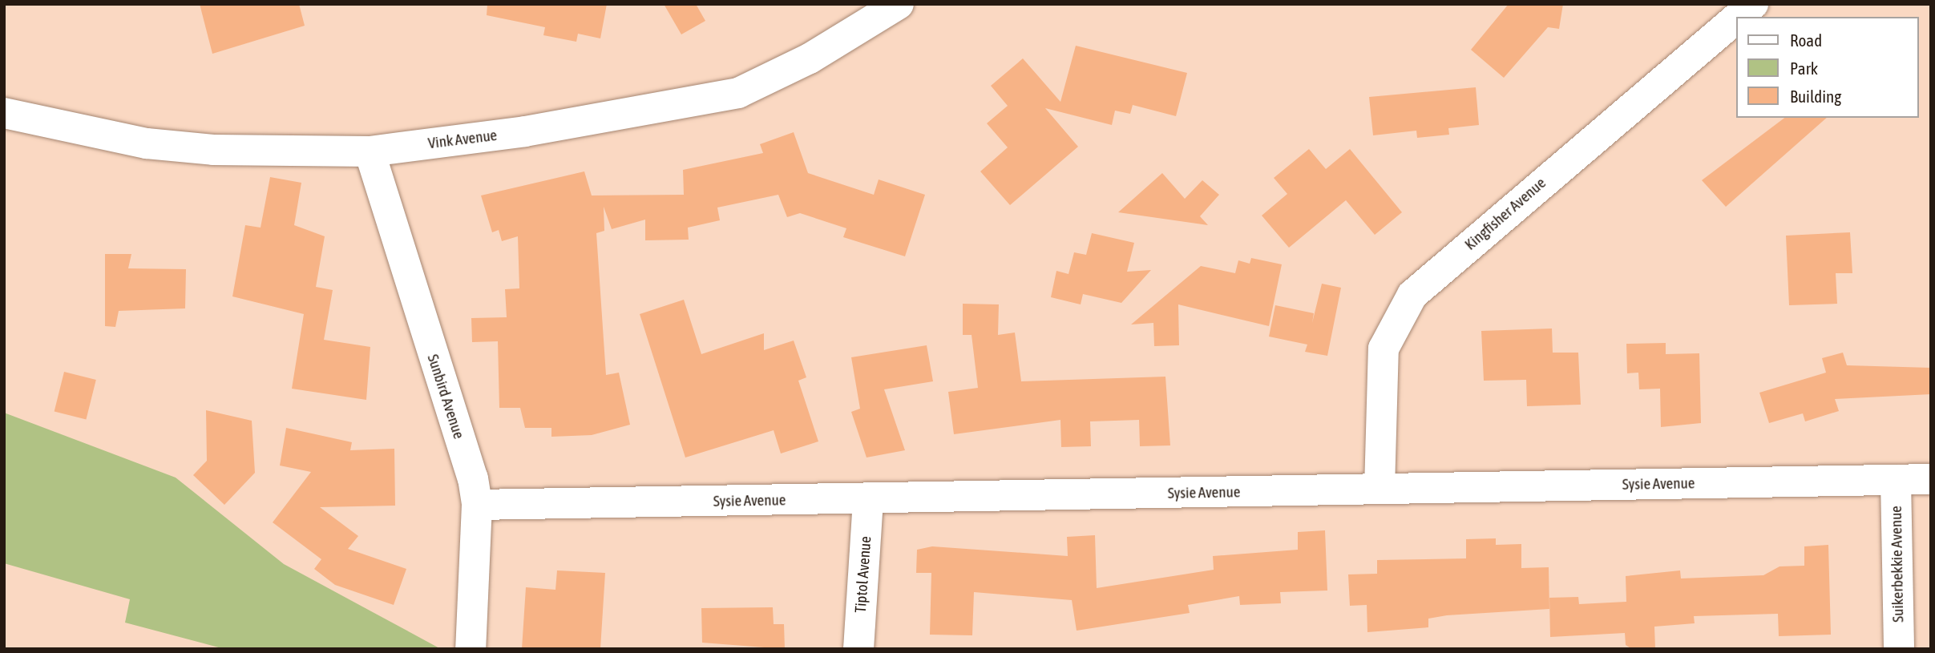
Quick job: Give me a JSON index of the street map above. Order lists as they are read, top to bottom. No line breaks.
{"streets":{"street":["Vink Avenue","Kingfisher Avenue","Sunbird Avenue","Sysie Avenue","Suikerbekkie Avenue","Tiptol Avenue"]},"crossings":[["Vink Avenue","Sunbird Avenue"],["Kingfisher Avenue","Sysie Avenue"],["Sunbird Avenue","Sysie Avenue"],["Sysie Avenue","Suikerbekkie Avenue"],["Sysie Avenue","Tiptol Avenue"]],"legend":["Road","Park","Building"]}
